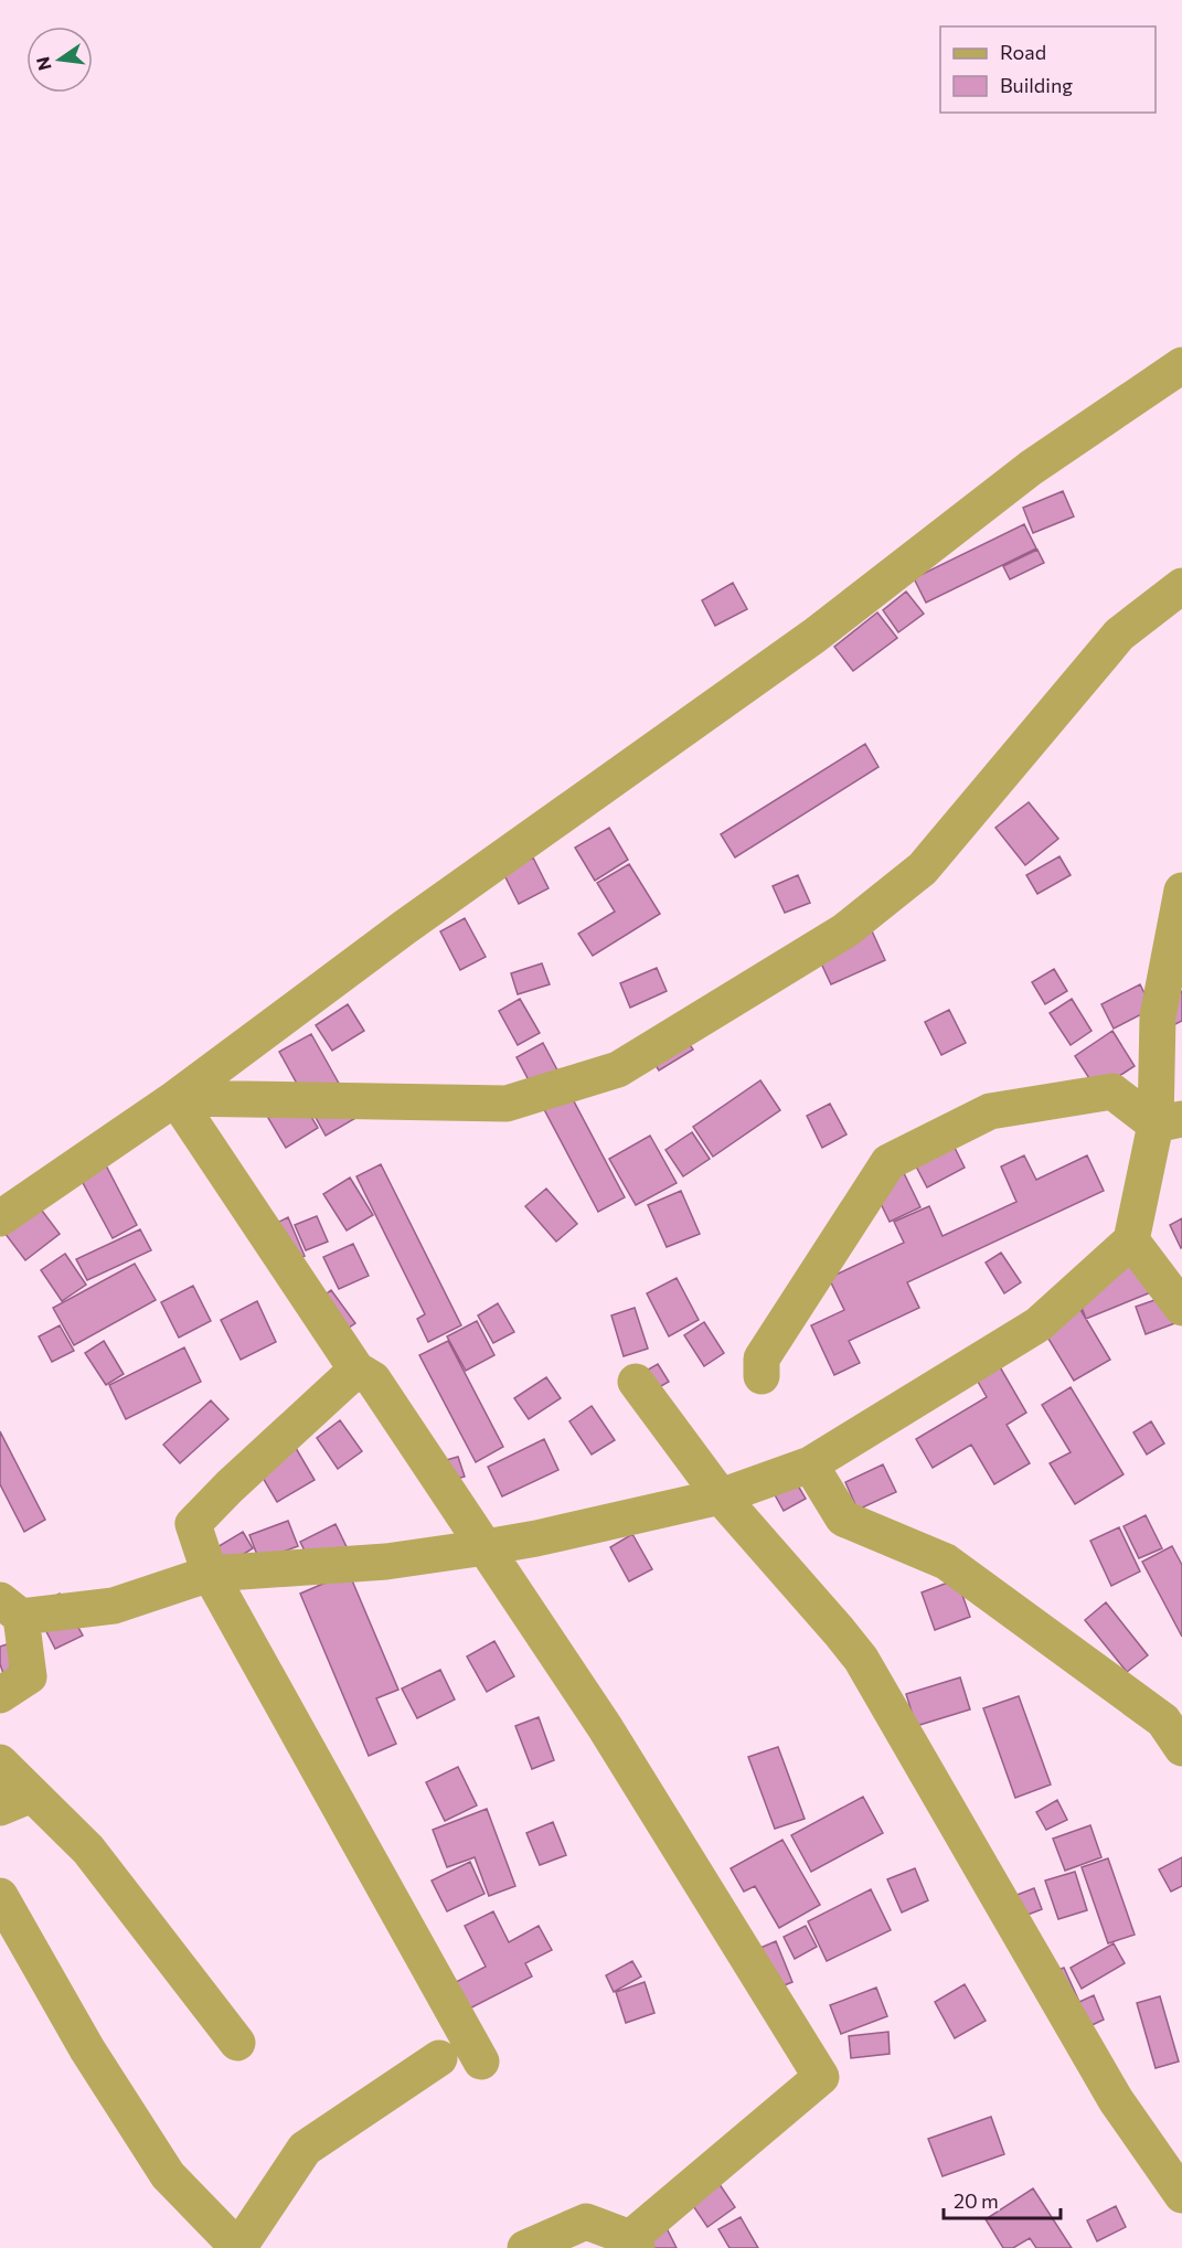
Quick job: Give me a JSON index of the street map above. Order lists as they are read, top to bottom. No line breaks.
{"legend":["Road","Building"],"scale_bar":"20 m","north":"left"}
